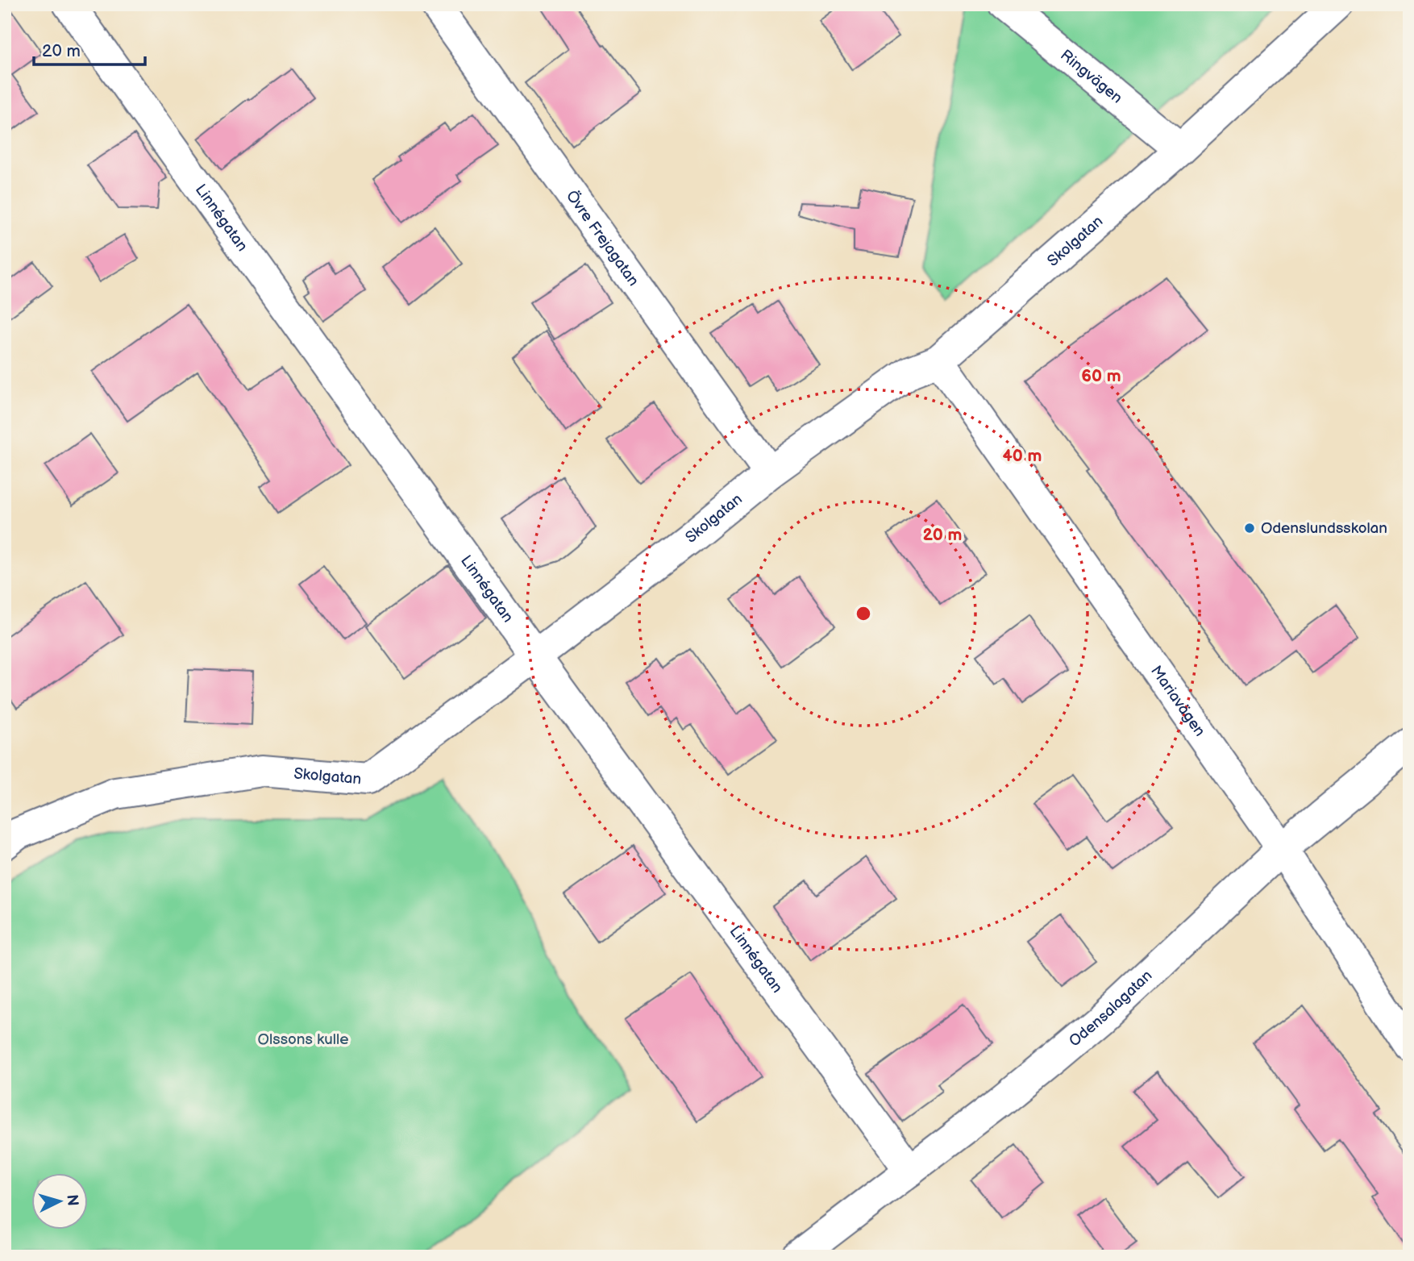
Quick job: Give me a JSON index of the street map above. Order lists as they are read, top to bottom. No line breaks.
{"streets":{"street":["Ringvägen","Linnégatan","Övre Frejagatan","Skolgatan","Mariavägen","Odensalagatan"]},"crossings":[["Ringvägen","Skolgatan"],["Linnégatan","Skolgatan"],["Linnégatan","Odensalagatan"],["Övre Frejagatan","Skolgatan"],["Skolgatan","Mariavägen"],["Mariavägen","Odensalagatan"]],"parks":["Olssons kulle"],"places":["Odenslundsskolan"],"scale_bar":"20 m","north":"right","rings":["60 m","40 m","20 m"]}
